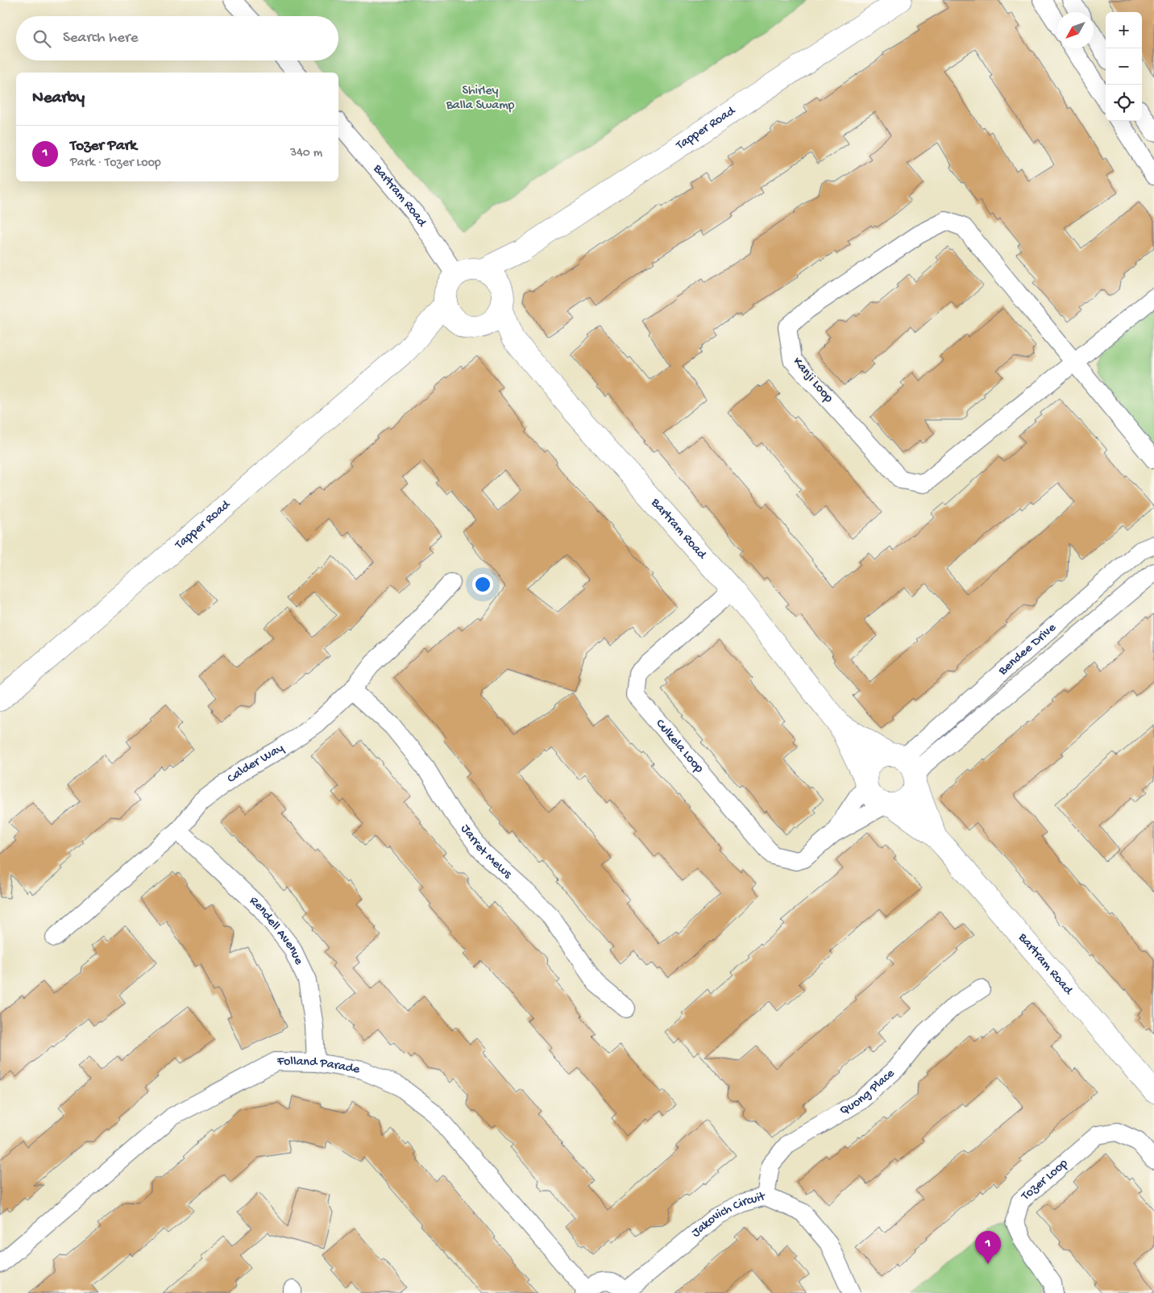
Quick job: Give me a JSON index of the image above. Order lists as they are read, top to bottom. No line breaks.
{"streets":{"street":["Tapper Road","Bartram Road","Kanji Loop","Bendee Drive","Culkela Loop","Calder Way","Jarret Mews","Rendell Avenue","Folland Parade","Quong Place","Tozer Loop","Jakovich Circuit"]},"crossings":[["Tapper Road","Bartram Road"],["Bartram Road","Bendee Drive"],["Bartram Road","Culkela Loop"],["Bendee Drive","Culkela Loop"],["Calder Way","Jarret Mews"],["Calder Way","Rendell Avenue"],["Rendell Avenue","Folland Parade"],["Quong Place","Jakovich Circuit"]],"parks":["Shirley Balla Swamp"],"north":"bottom left","page":{"map_buttons":["+","−"],"search":"Search here","heading":"Nearby","list":[{"mark":"1","name":"Tozer Park","note":"Park · Tozer Loop","value":"340 m"}],"pins":"1"}}
